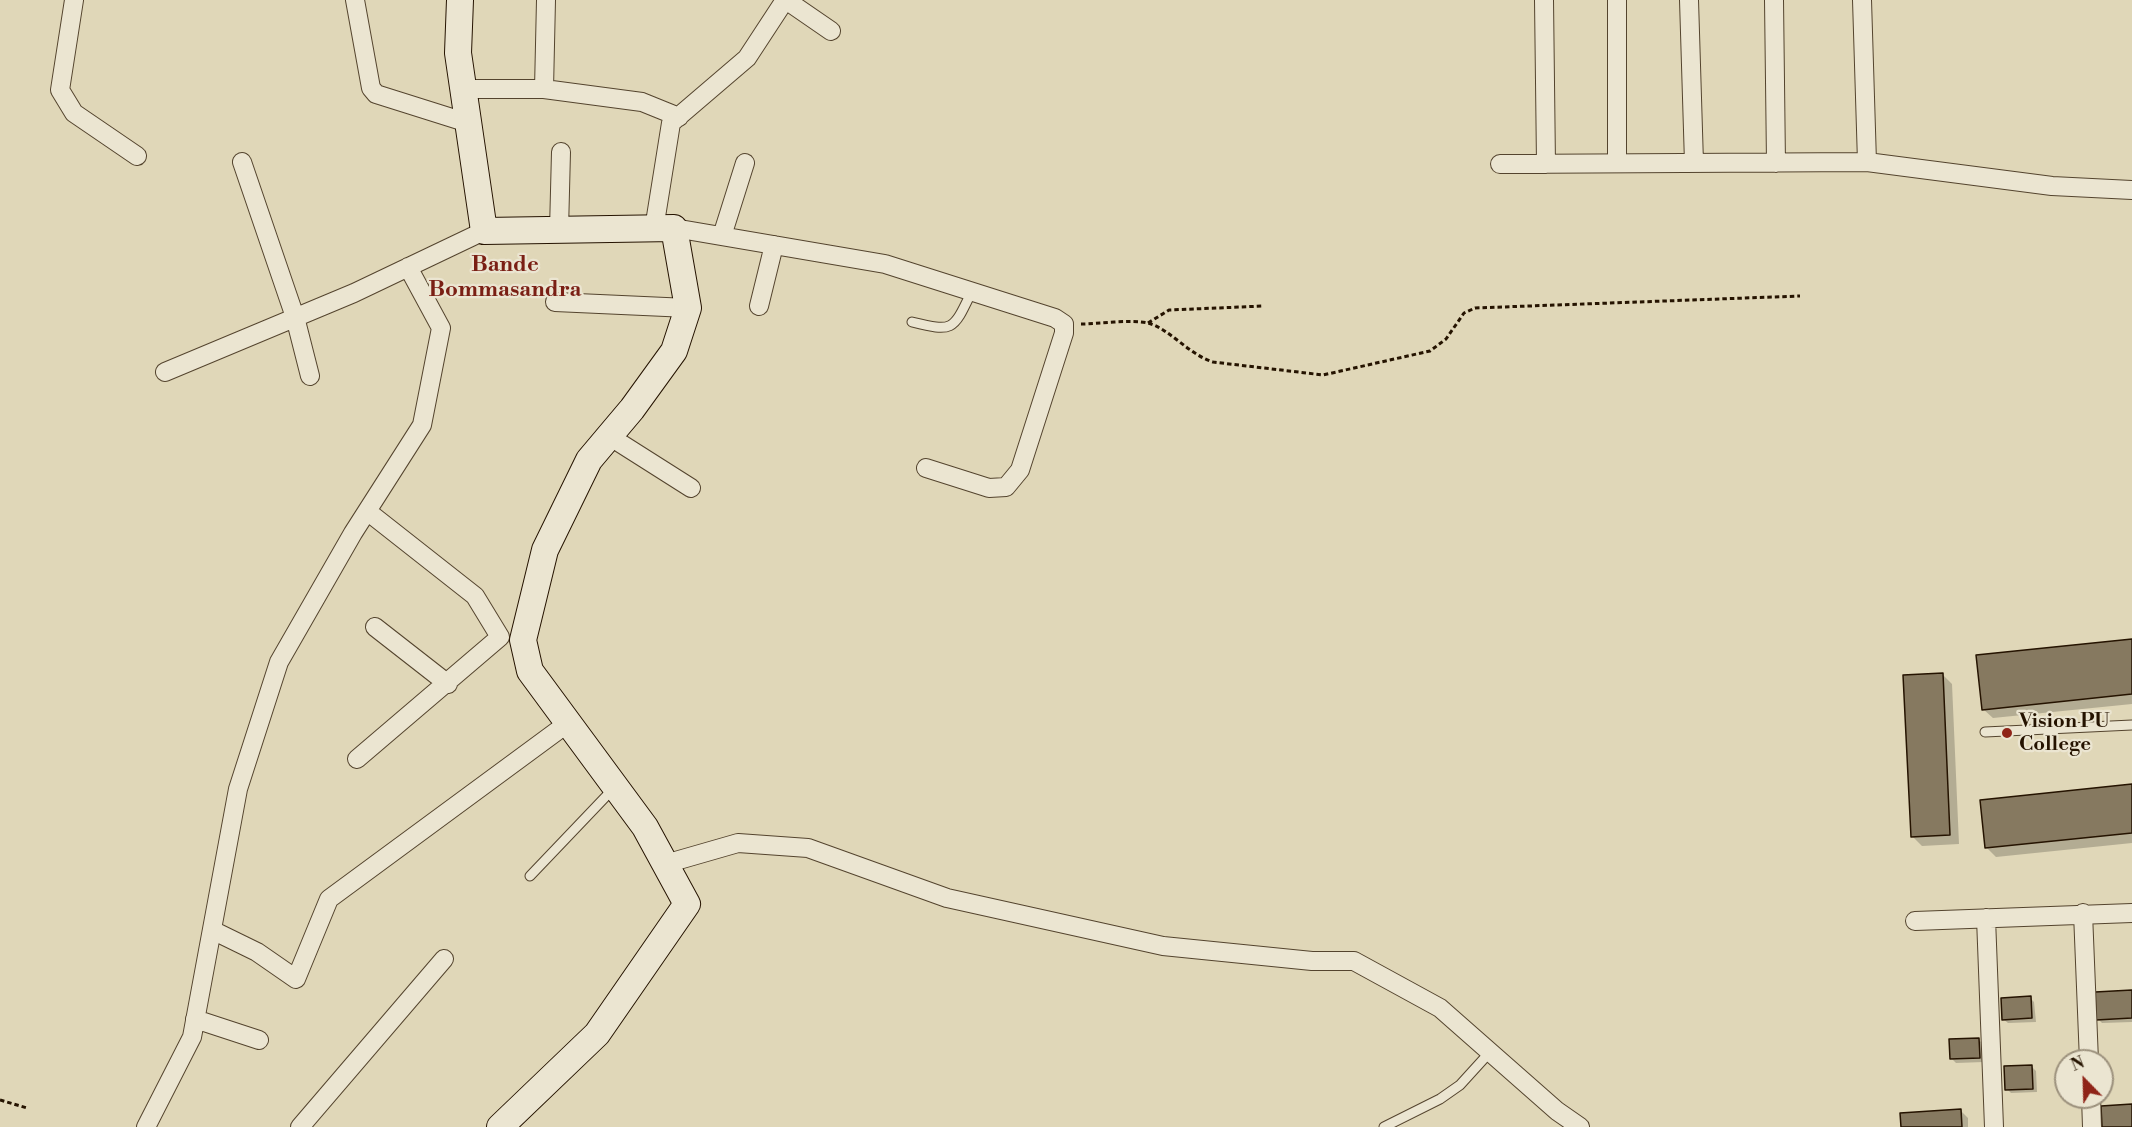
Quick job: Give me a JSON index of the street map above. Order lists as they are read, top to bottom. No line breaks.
{"districts":["Bande Bommasandra"],"places":["Vision PU College"],"north":"top left"}
